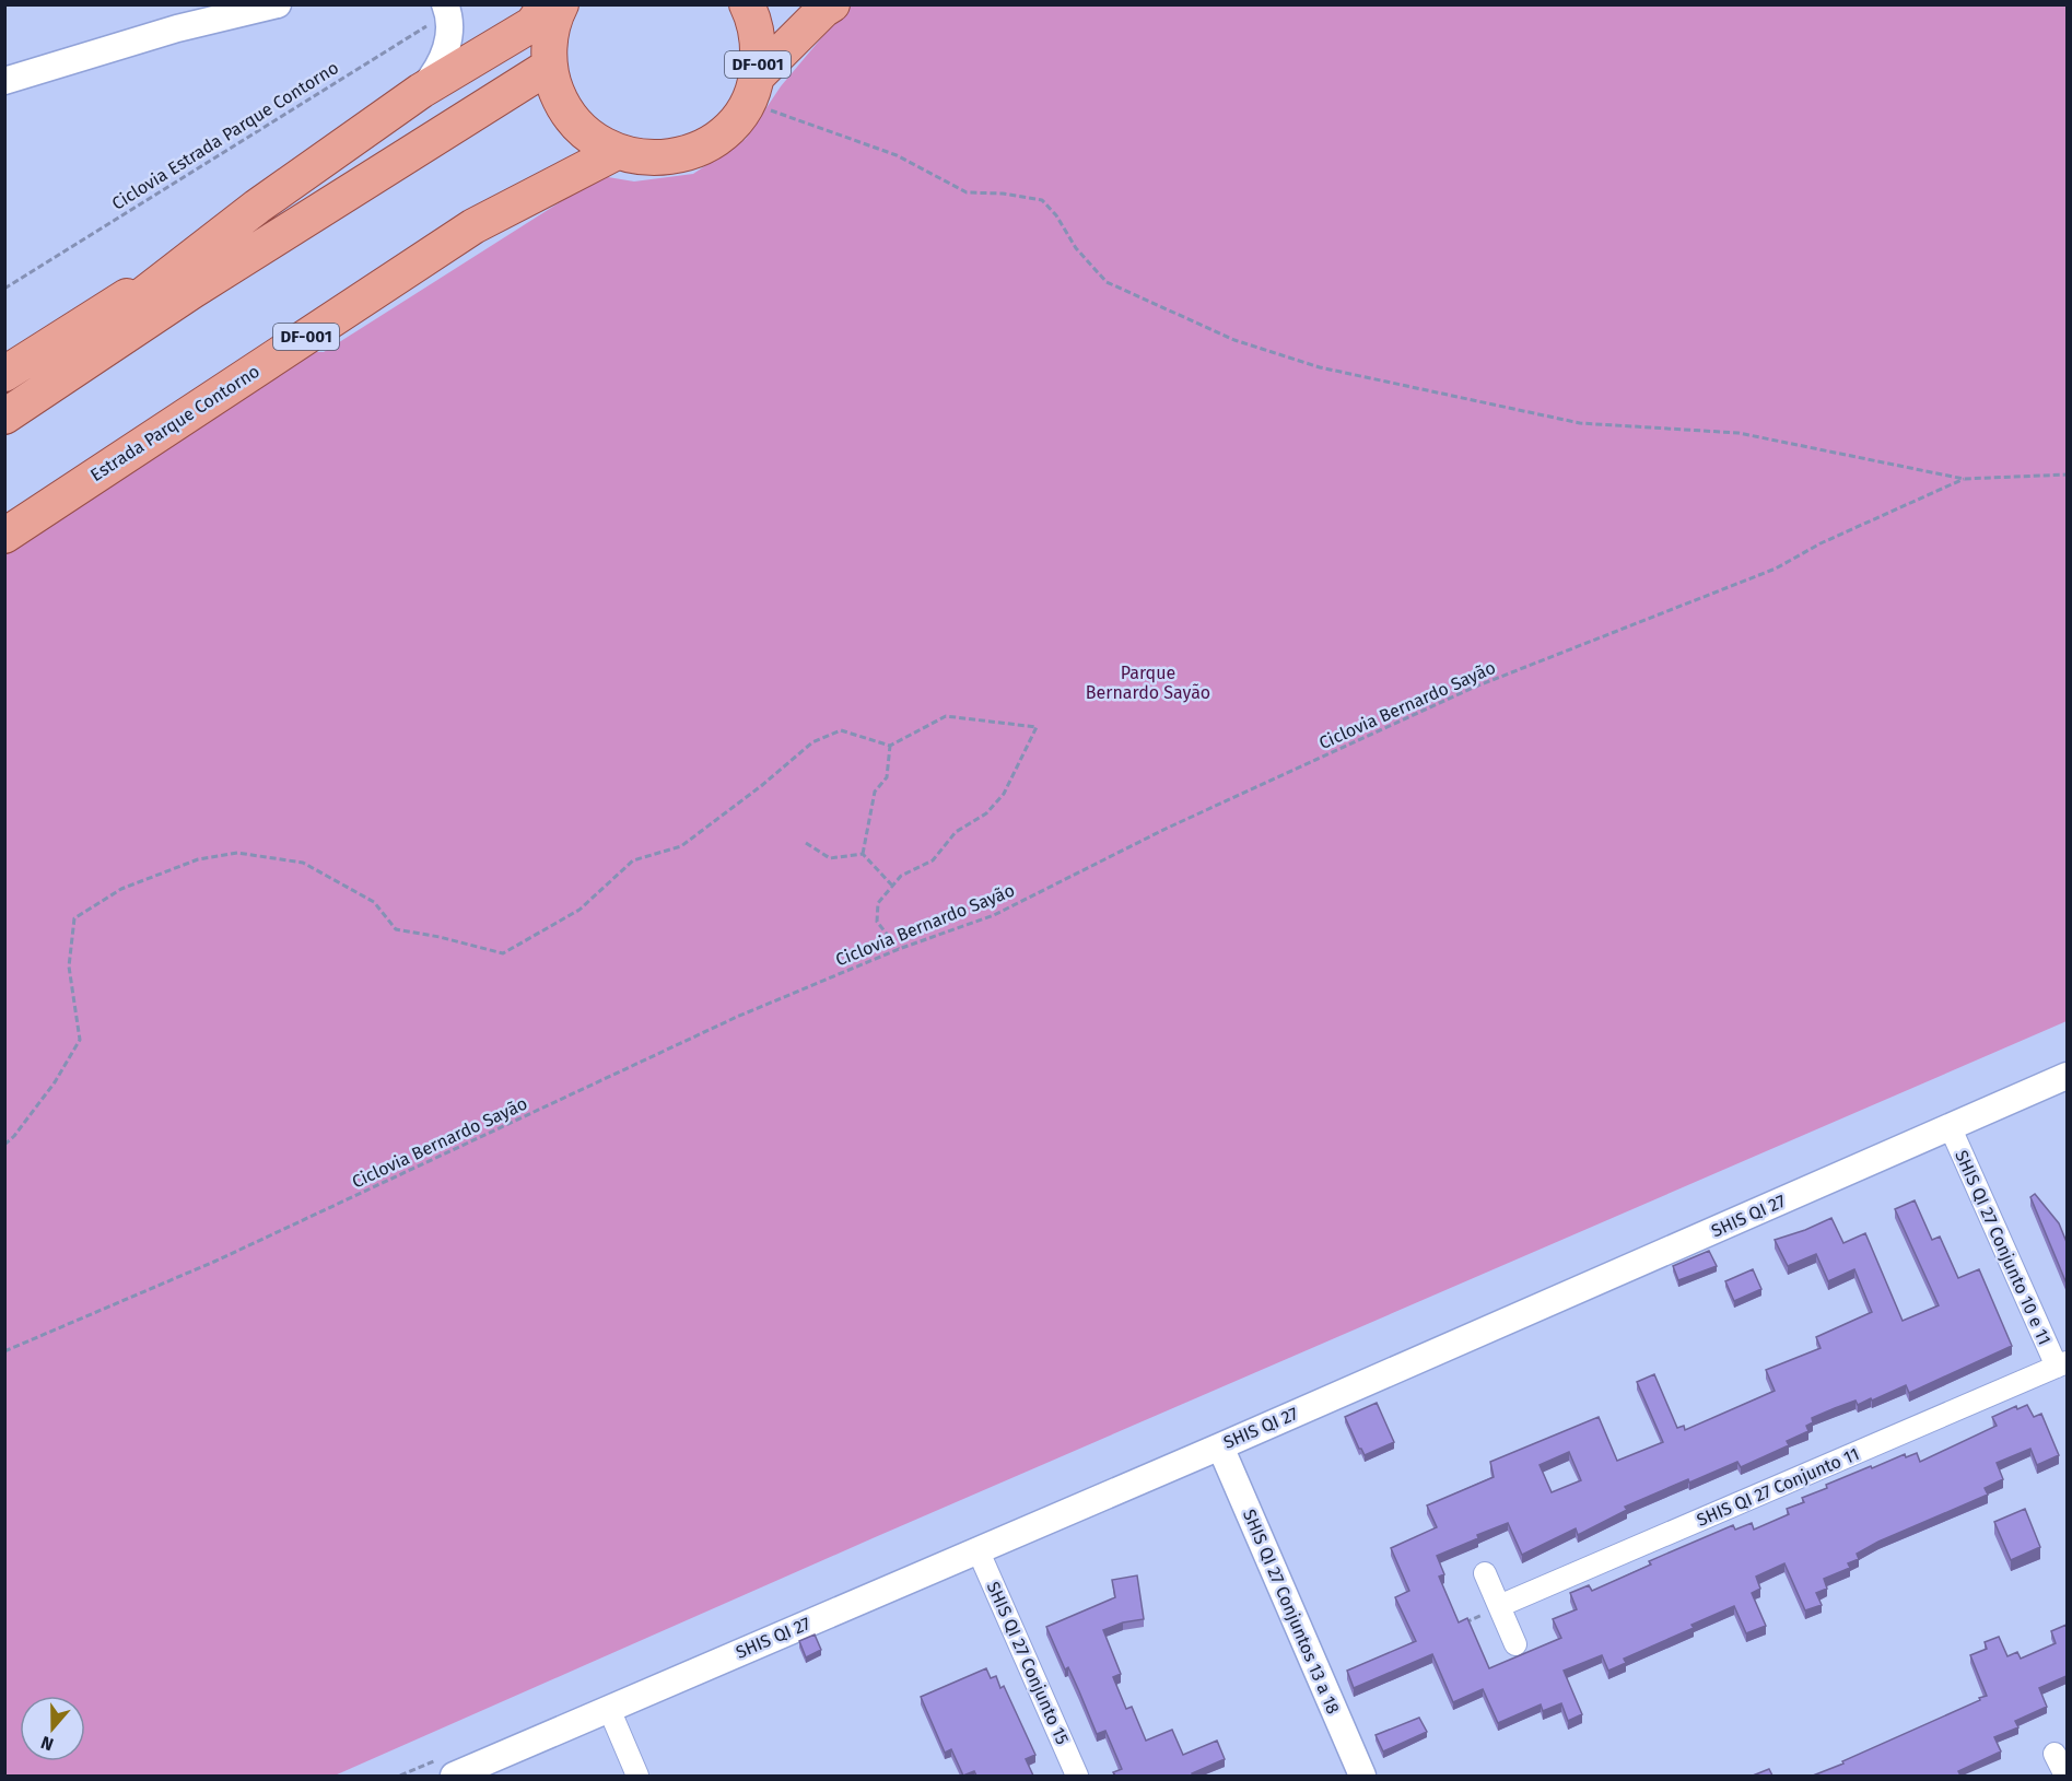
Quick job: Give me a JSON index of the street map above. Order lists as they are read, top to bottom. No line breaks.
{"streets":{"main road":["DF-001","Estrada Parque Contorno"],"street":["SHIS QI 27","SHIS QI 27 Conjunto 10 e 11","SHIS QI 27 Conjunto 11","SHIS QI 27 Conjuntos 13 a 18","SHIS QI 27 Conjunto 15"],"path":["Ciclovia Estrada Parque Contorno","Ciclovia Bernardo Sayão"]},"crossings":[["DF-001","Estrada Parque Contorno"],["SHIS QI 27","SHIS QI 27 Conjunto 10 e 11"],["SHIS QI 27","SHIS QI 27 Conjuntos 13 a 18"],["SHIS QI 27","SHIS QI 27 Conjunto 15"],["SHIS QI 27 Conjunto 10 e 11","SHIS QI 27 Conjunto 11"]],"parks":["Parque Bernardo Sayão"],"north":"bottom"}
